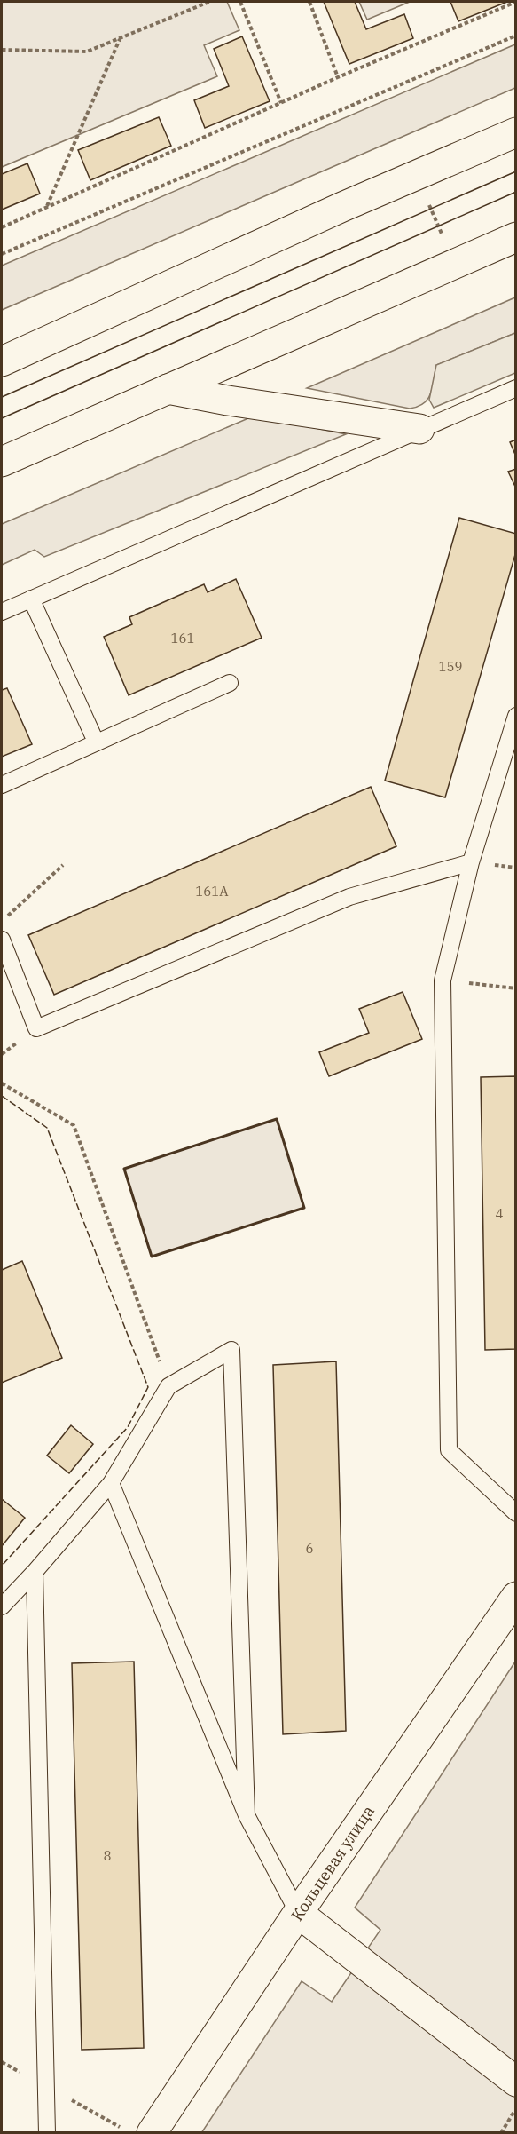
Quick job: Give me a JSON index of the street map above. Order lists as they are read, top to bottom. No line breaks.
{"streets":{"main road":["Кольцевая улица"]},"house_numbers":["161","159","161А","4","6","8"]}
